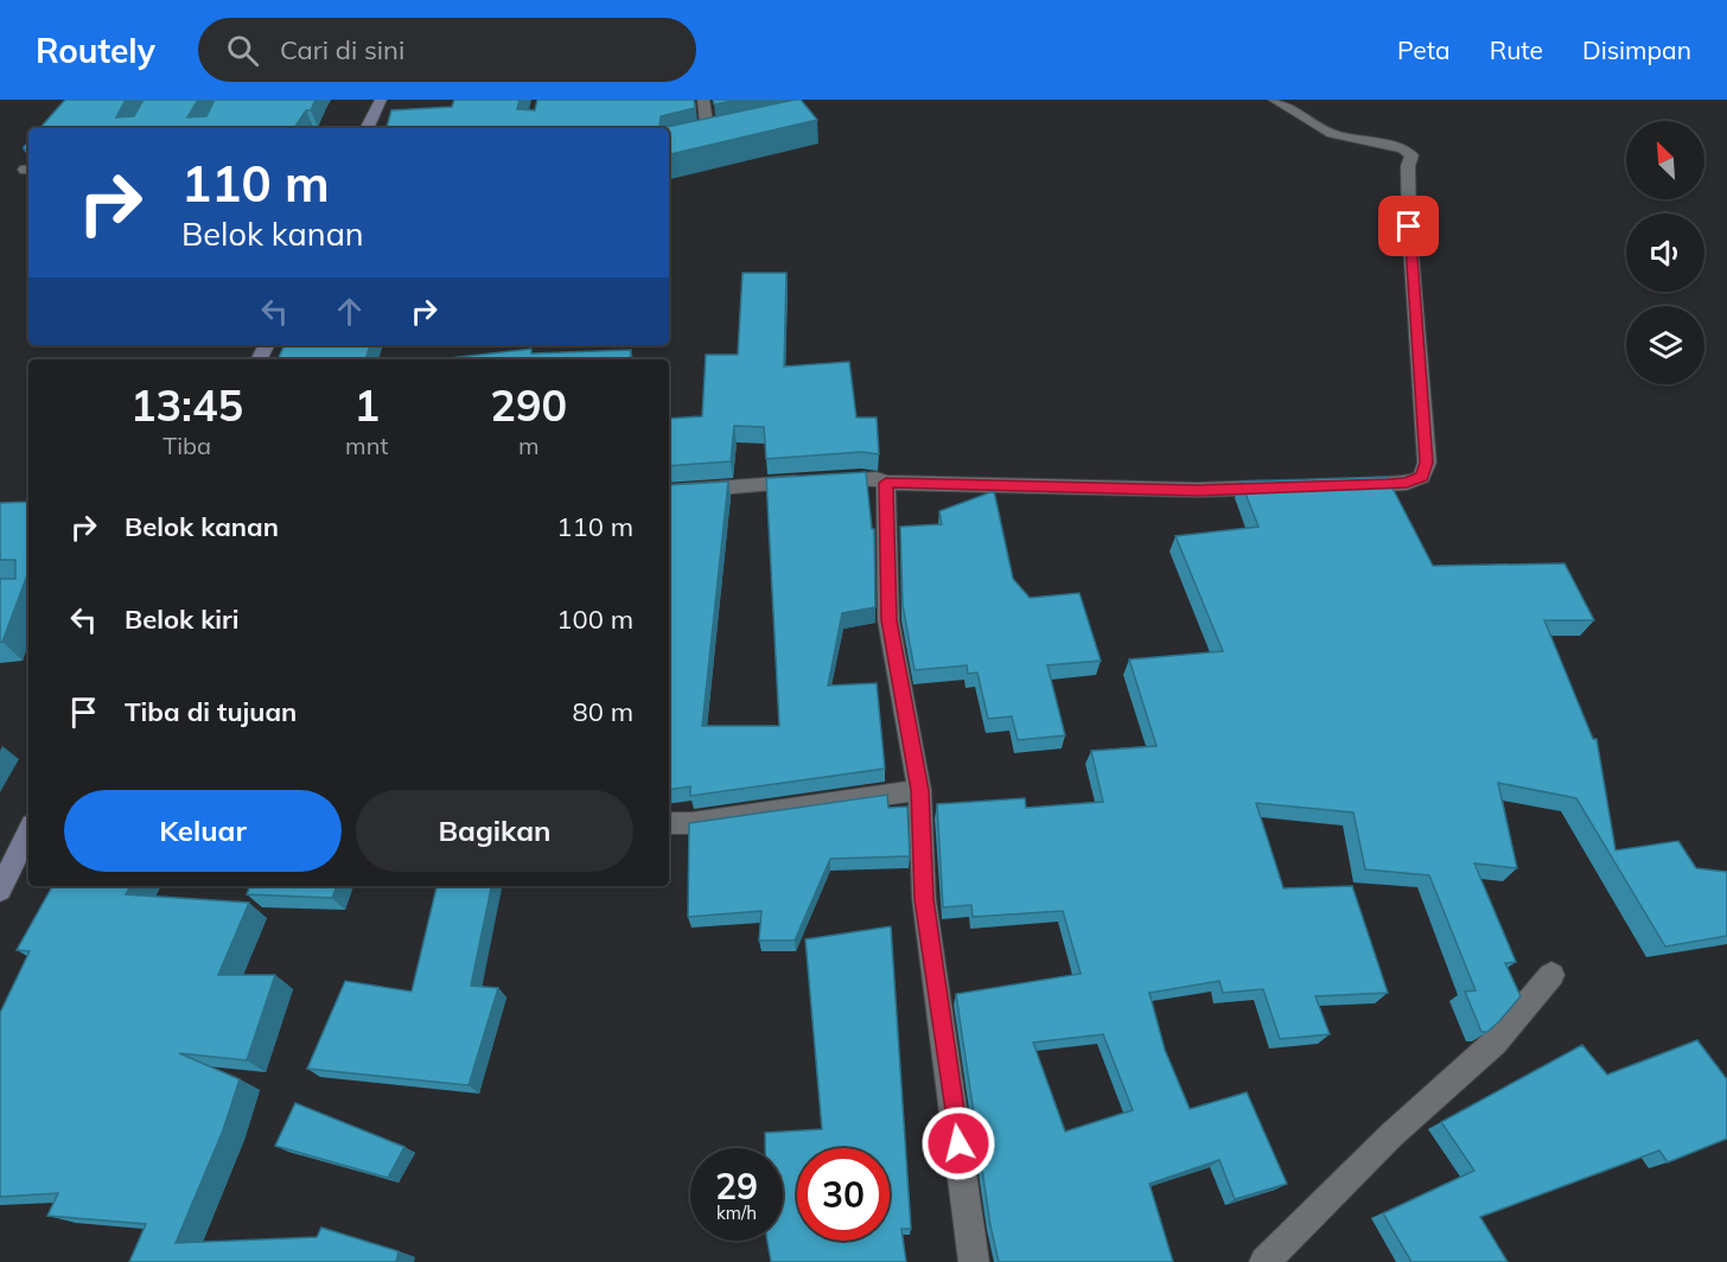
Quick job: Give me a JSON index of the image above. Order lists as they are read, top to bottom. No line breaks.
{"north":"top left","page":{"header":"Routely","search":"Cari di sini","nav":["Peta","Rute","Disimpan"],"turn":["110 m","Belok kanan"],"eta":["13:45","Tiba","1","mnt","290","m"],"list":[{"name":"Belok kanan","value":"110 m"},{"name":"Belok kiri","value":"100 m"},{"name":"Tiba di tujuan","value":"80 m"}],"buttons":["Keluar","Bagikan"],"speed":"29 km/h","limit":"30"}}
